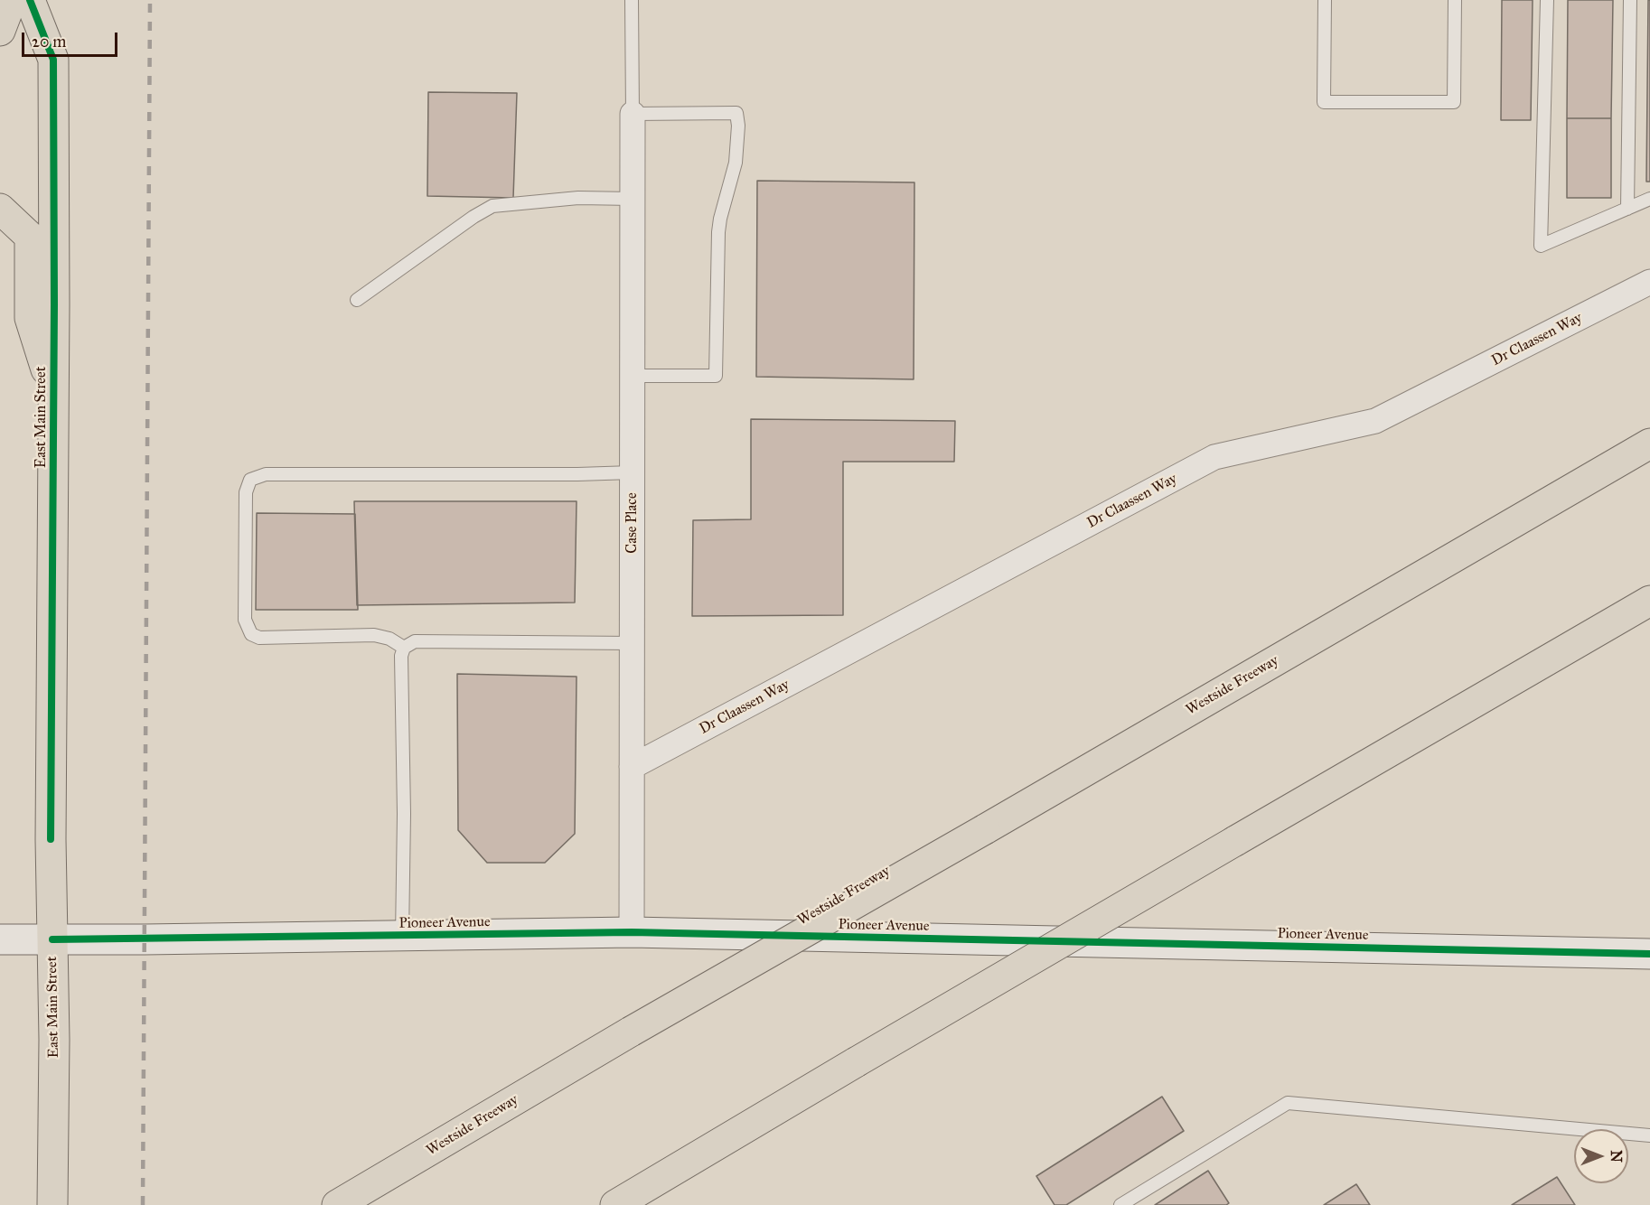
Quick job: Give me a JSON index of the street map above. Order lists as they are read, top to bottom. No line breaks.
{"streets":{"main road":["East Main Street","Westside Freeway"],"street":["Dr Claassen Way","Case Place","Pioneer Avenue"]},"crossings":[["Dr Claassen Way","Case Place"],["East Main Street","Pioneer Avenue"],["Case Place","Pioneer Avenue"]],"scale_bar":"20 m","north":"right"}
